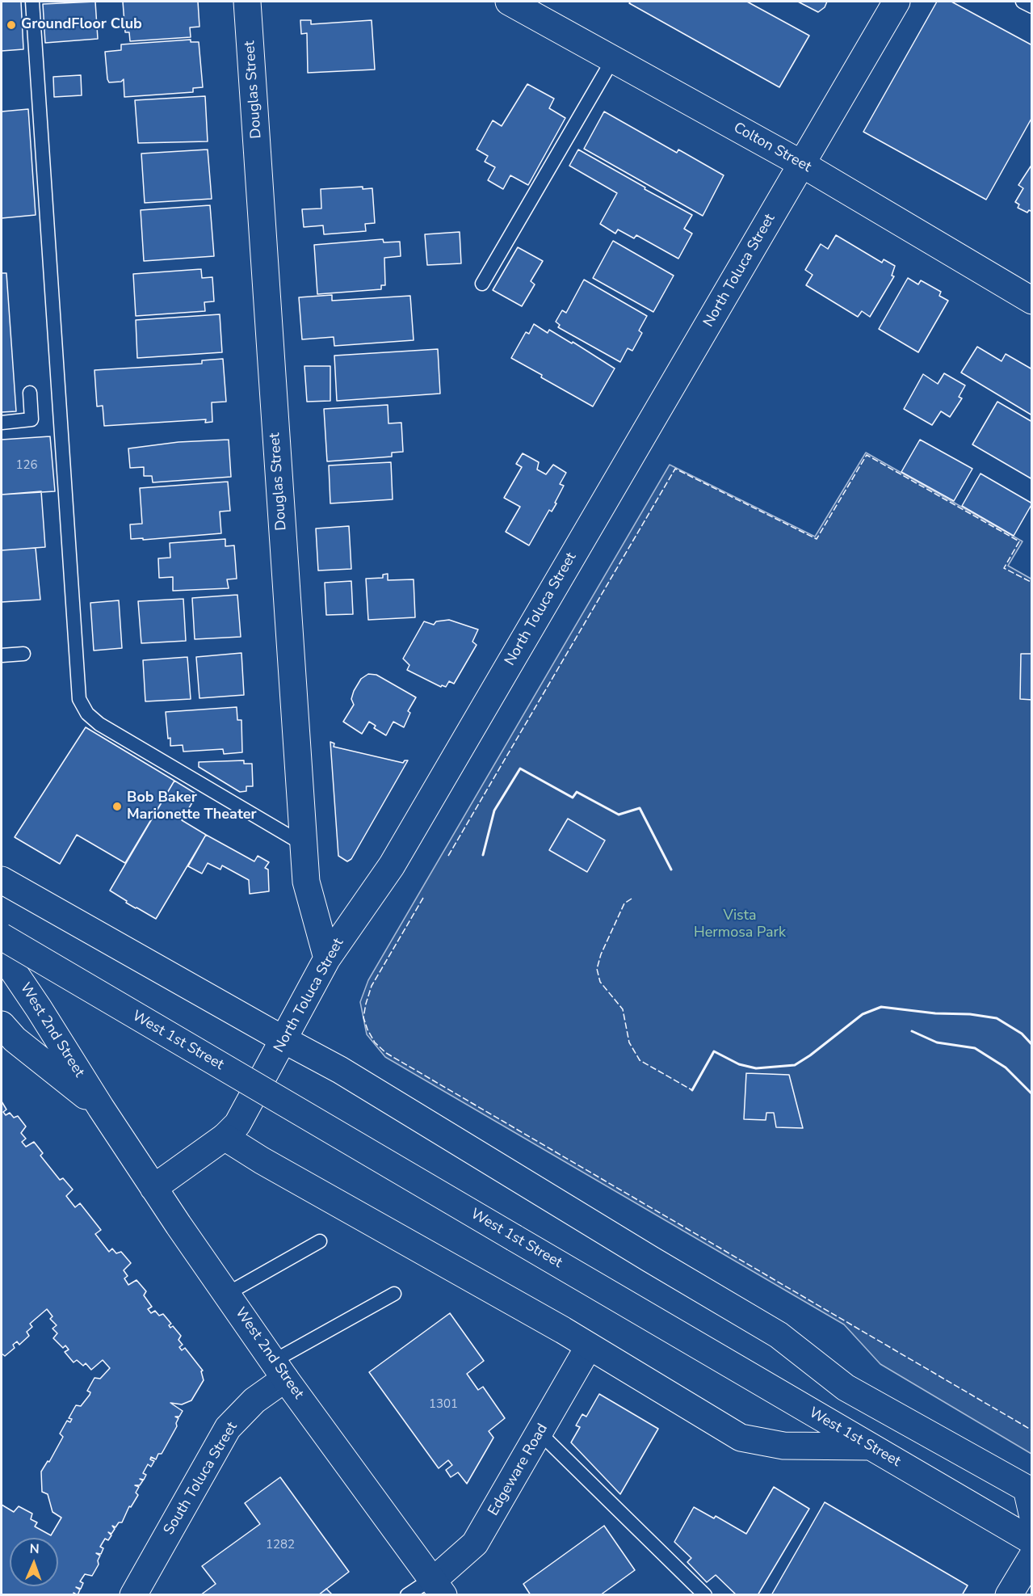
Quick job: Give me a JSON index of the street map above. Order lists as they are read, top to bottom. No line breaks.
{"streets":{"main road":["Douglas Street","Colton Street","North Toluca Street","West 2nd Street","West 1st Street","Edgeware Road","South Toluca Street"]},"crossings":[["Douglas Street","North Toluca Street"],["Colton Street","North Toluca Street"],["North Toluca Street","West 2nd Street"],["West 2nd Street","Edgeware Road"],["West 2nd Street","South Toluca Street"]],"parks":["Vista Hermosa Park"],"places":["GroundFloor Club","Bob Baker Marionette Theater"],"house_numbers":["126","1301","1282"],"north":"top"}
